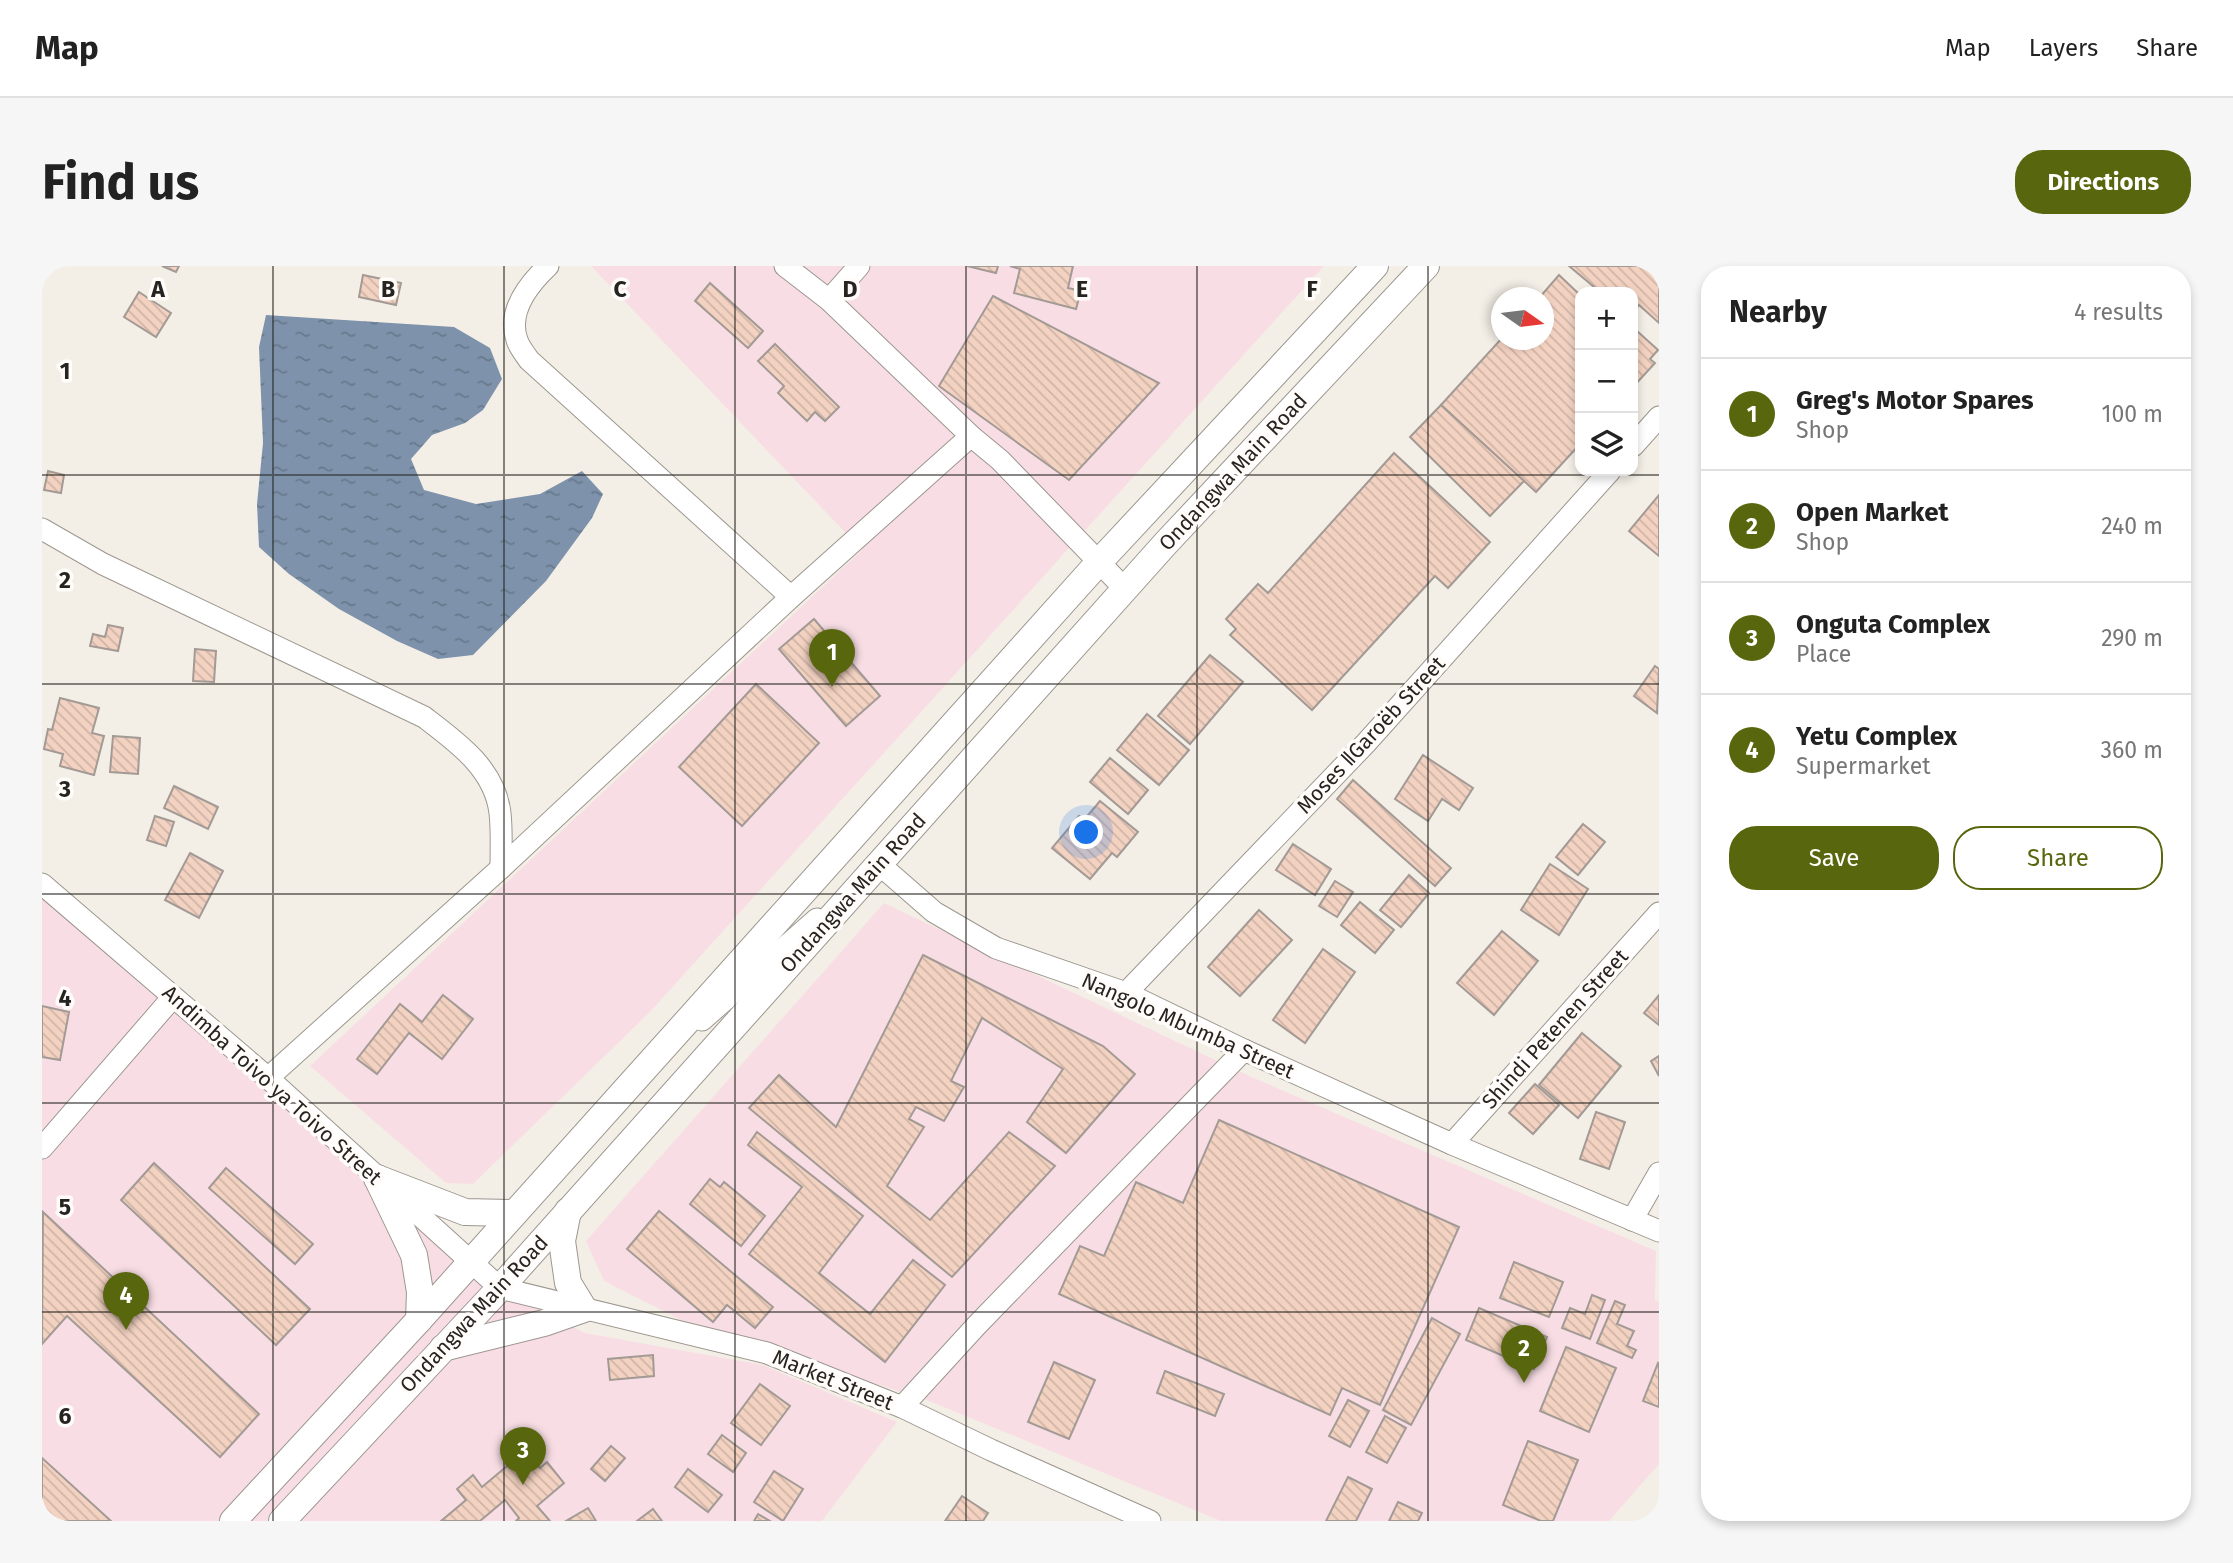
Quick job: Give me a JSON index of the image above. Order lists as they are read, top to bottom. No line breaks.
{"streets":{"main road":["Ondangwa Main Road"],"street":["Moses ǁGaroëb Street","Nangolo Mbumba Street","Shindi Petenen Street","Andimba Toivo ya Toivo Street","Market Street"]},"crossings":[["Ondangwa Main Road","Nangolo Mbumba Street"],["Ondangwa Main Road","Andimba Toivo ya Toivo Street"],["Ondangwa Main Road","Market Street"],["Moses ǁGaroëb Street","Nangolo Mbumba Street"],["Nangolo Mbumba Street","Shindi Petenen Street"],["Andimba Toivo ya Toivo Street","Market Street"]],"north":"right","page":{"header":"Map","nav":["Map","Layers","Share"],"buttons":["Directions",["Save","Share"]],"title":"Find us","heading":["Nearby","4 results"],"map_buttons":["+","−"],"list":[{"mark":"1","name":"Greg's Motor Spares","note":"Shop","value":"100 m"},{"mark":"2","name":"Open Market","note":"Shop","value":"240 m"},{"mark":"3","name":"Onguta Complex","note":"Place","value":"290 m"},{"mark":"4","name":"Yetu Complex","note":"Supermarket","value":"360 m"}],"pins":["1","4","2","3"]},"grid":{"columns":["A","B","C","D","E","F"],"rows":["1","2","3","4","5","6"]}}
